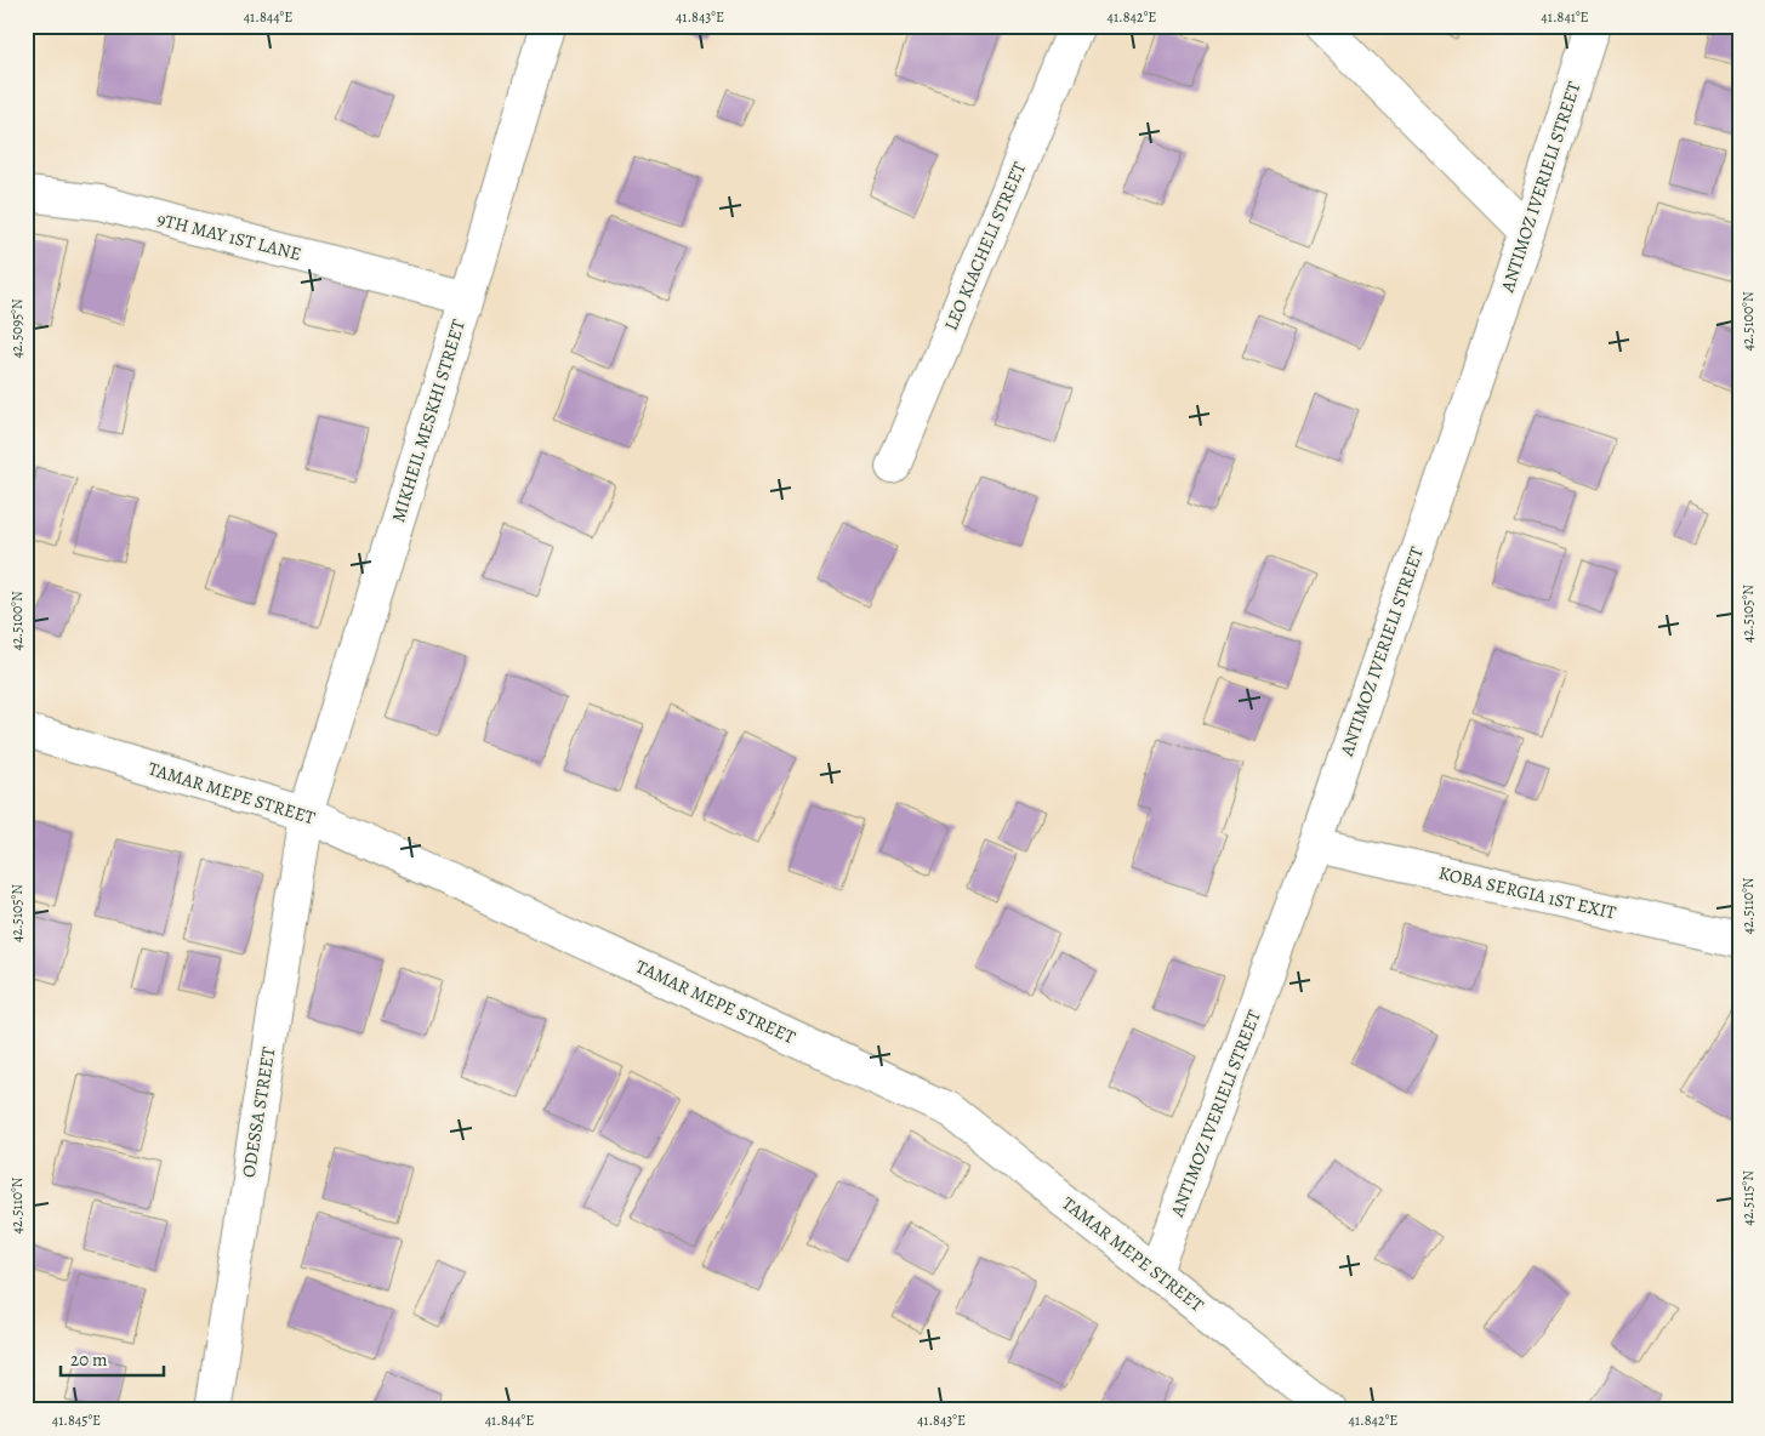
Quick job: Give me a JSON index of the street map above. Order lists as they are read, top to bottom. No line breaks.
{"streets":{"street":["ANTIMOZ IVERIELI STREET","9TH MAY 1ST LANE","LEO KIACHELI STREET","MIKHEIL MESKHI STREET","TAMAR MEPE STREET","KOBA SERGIA 1ST EXIT","ODESSA STREET"]},"crossings":[["ANTIMOZ IVERIELI STREET","TAMAR MEPE STREET"],["ANTIMOZ IVERIELI STREET","KOBA SERGIA 1ST EXIT"],["9TH MAY 1ST LANE","MIKHEIL MESKHI STREET"],["MIKHEIL MESKHI STREET","TAMAR MEPE STREET"],["MIKHEIL MESKHI STREET","ODESSA STREET"],["TAMAR MEPE STREET","ODESSA STREET"]],"scale_bar":"20 m","coordinates":["41.844°E","41.843°E","41.842°E","41.841°E","42.5100°N","42.5095°N","42.5105°N","42.5110°N","42.5115°N","41.845°E"]}
